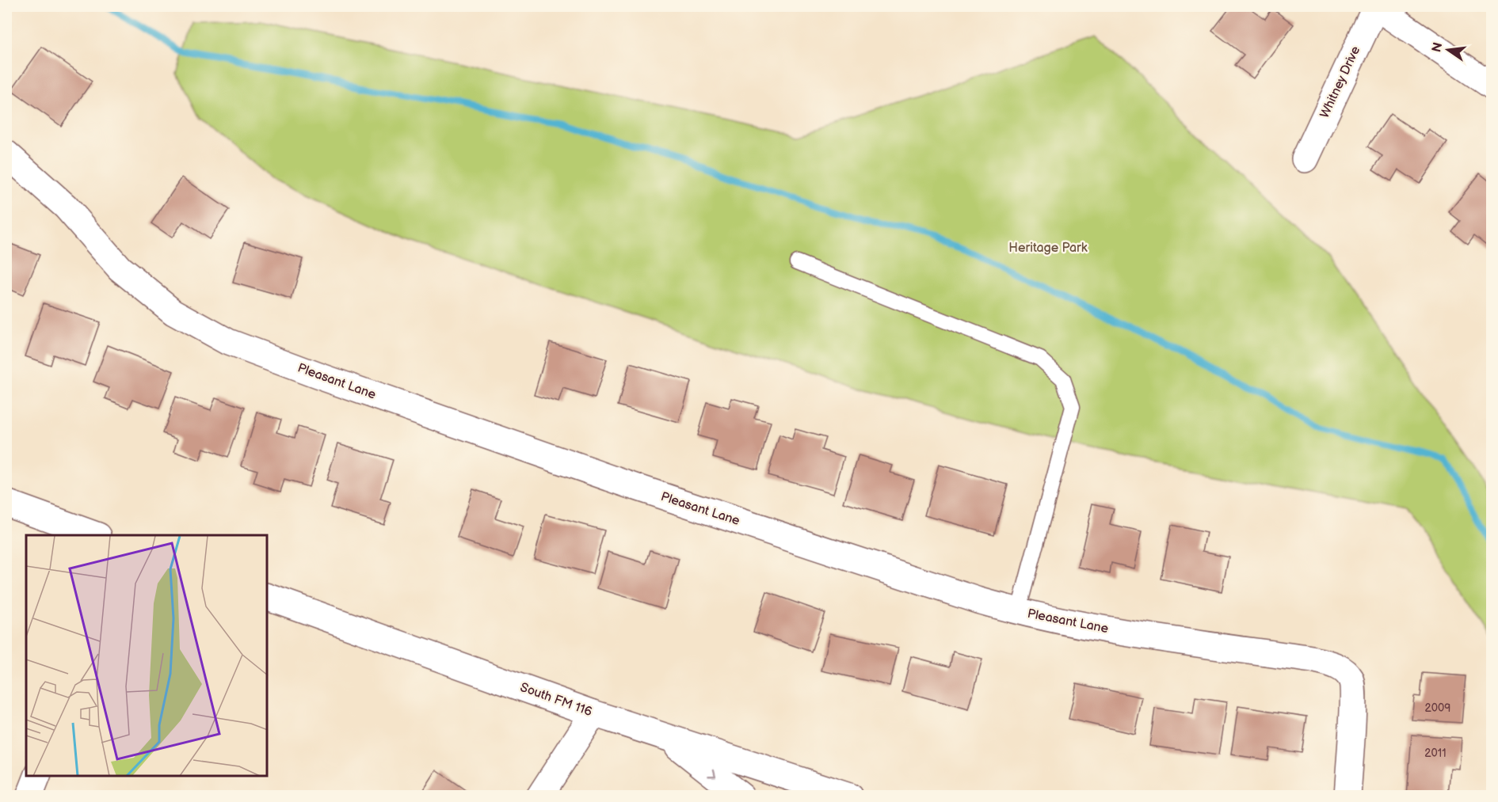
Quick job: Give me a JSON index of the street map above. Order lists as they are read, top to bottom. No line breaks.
{"streets":{"street":["Whitney Drive","Pleasant Lane","South FM 116"]},"parks":["Heritage Park"],"house_numbers":["2009","2011"],"north":"left"}
